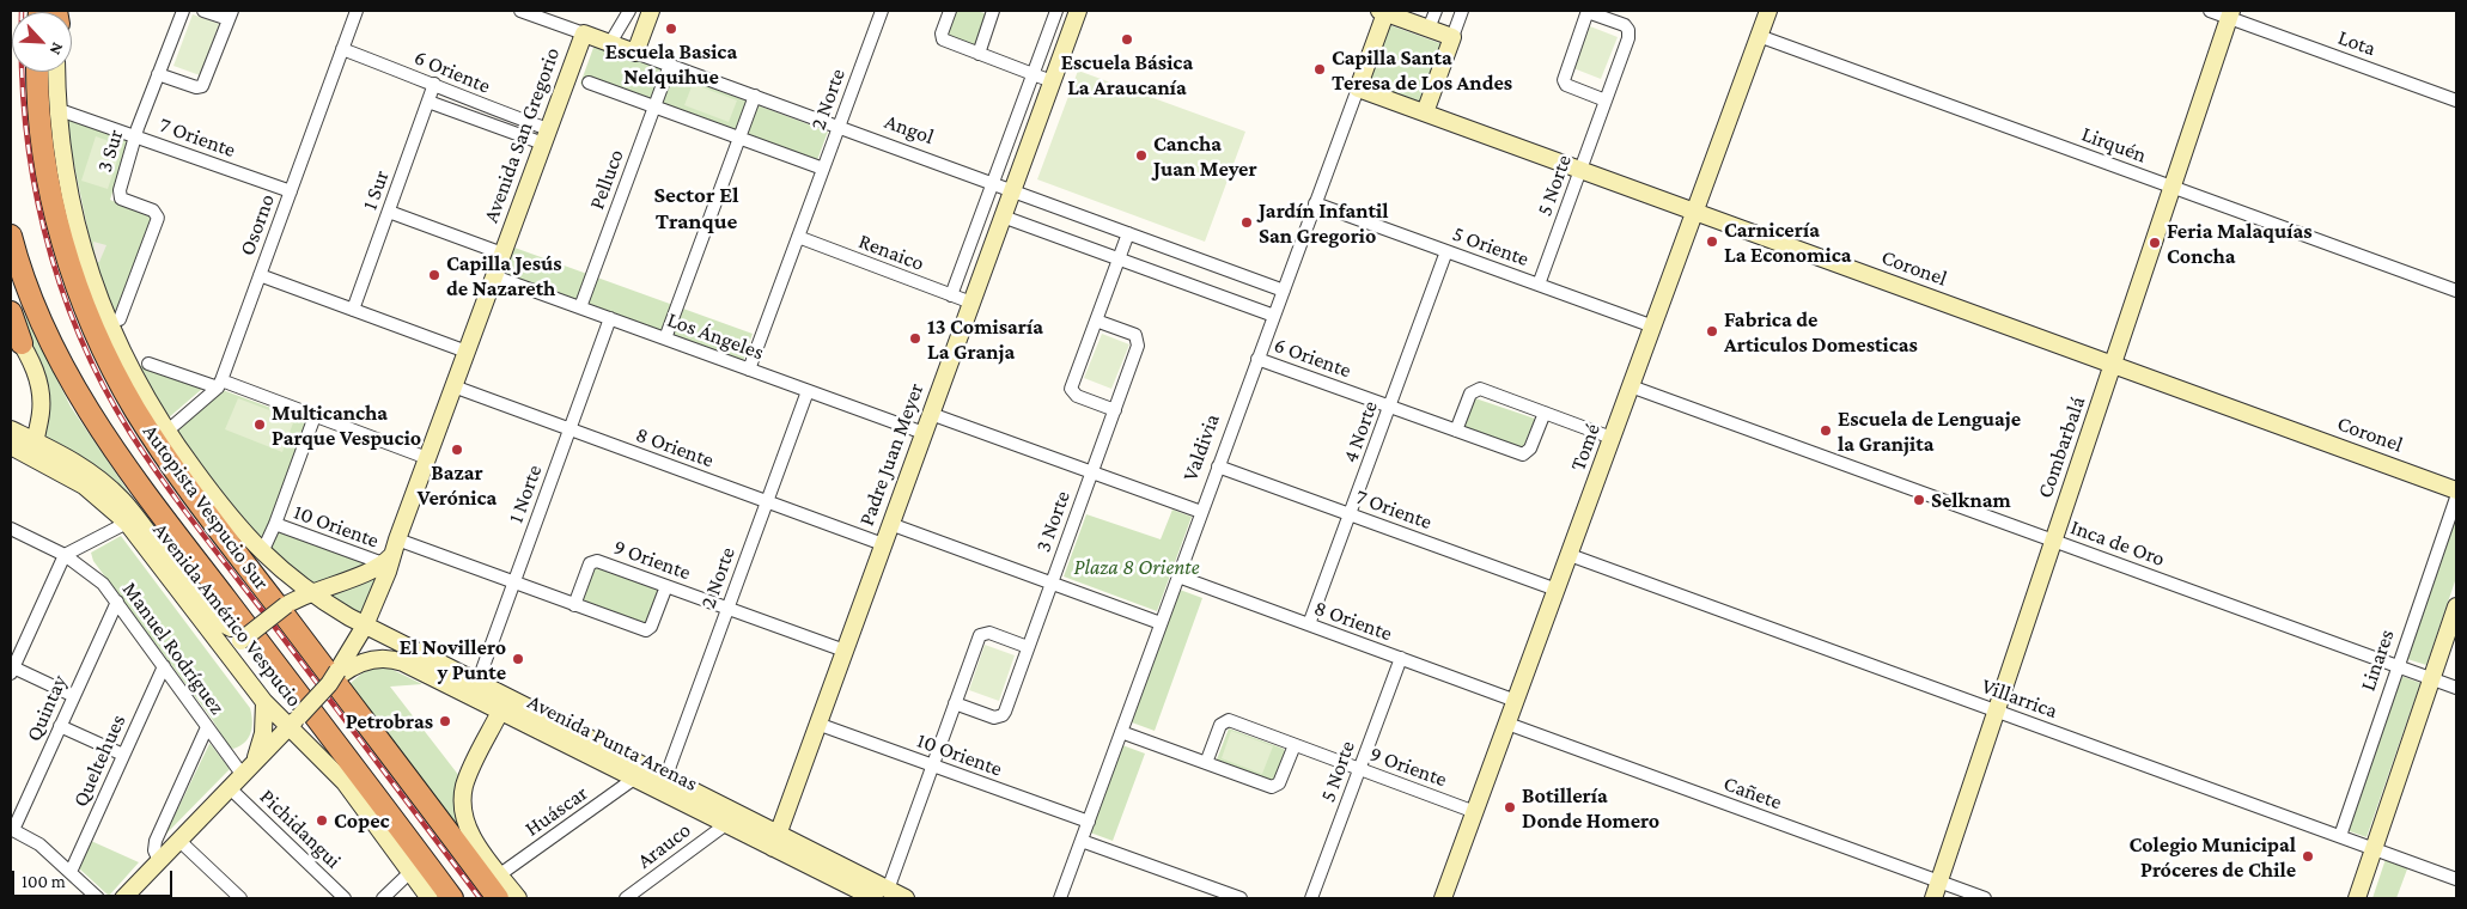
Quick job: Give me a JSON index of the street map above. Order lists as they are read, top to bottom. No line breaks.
{"streets":{"highway":["Autopista Vespucio Sur"],"main road":["Angol","Avenida San Gregorio","Coronel","Valdivia","Tomé","Combarbalá","Padre Juan Meyer","Avenida Américo Vespucio","Avenida Punta Arenas"],"street":["Lota","6 Oriente","2 Norte","7 Oriente","Lirquén","3 Sur","Pelluco","5 Norte","1 Sur","Osorno","5 Oriente","Renaico","Los Ángeles","4 Norte","8 Oriente","1 Norte","3 Norte","10 Oriente","Inca de Oro","9 Oriente","Manuel Rodríguez","Linares","Villarrica","Quintay","Queltehues","Cañete","Huáscar","Pichidangui","Arauco"]},"crossings":[["Lota","Combarbalá"],["6 Oriente","Avenida San Gregorio"],["6 Oriente","1 Sur"],["6 Oriente","Osorno"],["6 Oriente","4 Norte"],["6 Oriente","Valdivia"],["2 Norte","Angol"],["2 Norte","Renaico"],["2 Norte","Los Ángeles"],["2 Norte","8 Oriente"],["2 Norte","9 Oriente"],["2 Norte","Avenida Punta Arenas"],["Angol","Avenida San Gregorio"],["Angol","Pelluco"],["Angol","Valdivia"],["Angol","Padre Juan Meyer"],["Avenida San Gregorio","Los Ángeles"],["Avenida San Gregorio","8 Oriente"],["Avenida San Gregorio","10 Oriente"],["Avenida San Gregorio","Avenida Punta Arenas"],["7 Oriente","3 Sur"],["7 Oriente","Osorno"],["7 Oriente","4 Norte"],["7 Oriente","Valdivia"],["7 Oriente","Tomé"],["Lirquén","Tomé"],["Lirquén","Combarbalá"],["Pelluco","Los Ángeles"],["5 Norte","5 Oriente"],["5 Norte","Coronel"],["5 Norte","8 Oriente"],["5 Norte","9 Oriente"],["5 Oriente","4 Norte"],["5 Oriente","Valdivia"],["5 Oriente","Tomé"],["Renaico","Padre Juan Meyer"],["Coronel","Valdivia"],["Coronel","Tomé"],["Coronel","Combarbalá"],["Los Ángeles","Padre Juan Meyer"],["Los Ángeles","1 Norte"],["4 Norte","8 Oriente"],["8 Oriente","Valdivia"],["8 Oriente","Tomé"],["8 Oriente","Padre Juan Meyer"],["8 Oriente","1 Norte"],["Valdivia","10 Oriente"],["Tomé","Inca de Oro"],["Tomé","9 Oriente"],["Tomé","Villarrica"],["Tomé","Cañete"],["Combarbalá","Inca de Oro"],["Combarbalá","Villarrica"],["Combarbalá","Cañete"],["Padre Juan Meyer","10 Oriente"],["Padre Juan Meyer","9 Oriente"],["Padre Juan Meyer","Avenida Punta Arenas"],["1 Norte","Avenida Punta Arenas"],["Inca de Oro","Linares"],["Manuel Rodríguez","Quintay"],["Manuel Rodríguez","Queltehues"],["Linares","Villarrica"],["Avenida Punta Arenas","Huáscar"],["Avenida Punta Arenas","Arauco"]],"districts":["Sector El Tranque"],"parks":["Plaza 8 Oriente"],"places":["Escuela Basica Nelquihue","Escuela Básica La Araucanía","Capilla Santa Teresa de Los Andes","Cancha Juan Meyer","Jardín Infantil San Gregorio","Carnicería La Economica","Feria Malaquías Concha","Capilla Jesús de Nazareth","Fabrica de Articulos Domesticas","13 Comisaría La Granja","Multicancha Parque Vespucio","Escuela de Lenguaje la Granjita","Bazar Verónica","Selknam","El Novillero y Punte","Petrobras","Botillería Donde Homero","Copec","Colegio Municipal Próceres de Chile"],"scale_bar":"100 m","north":"bottom right"}
